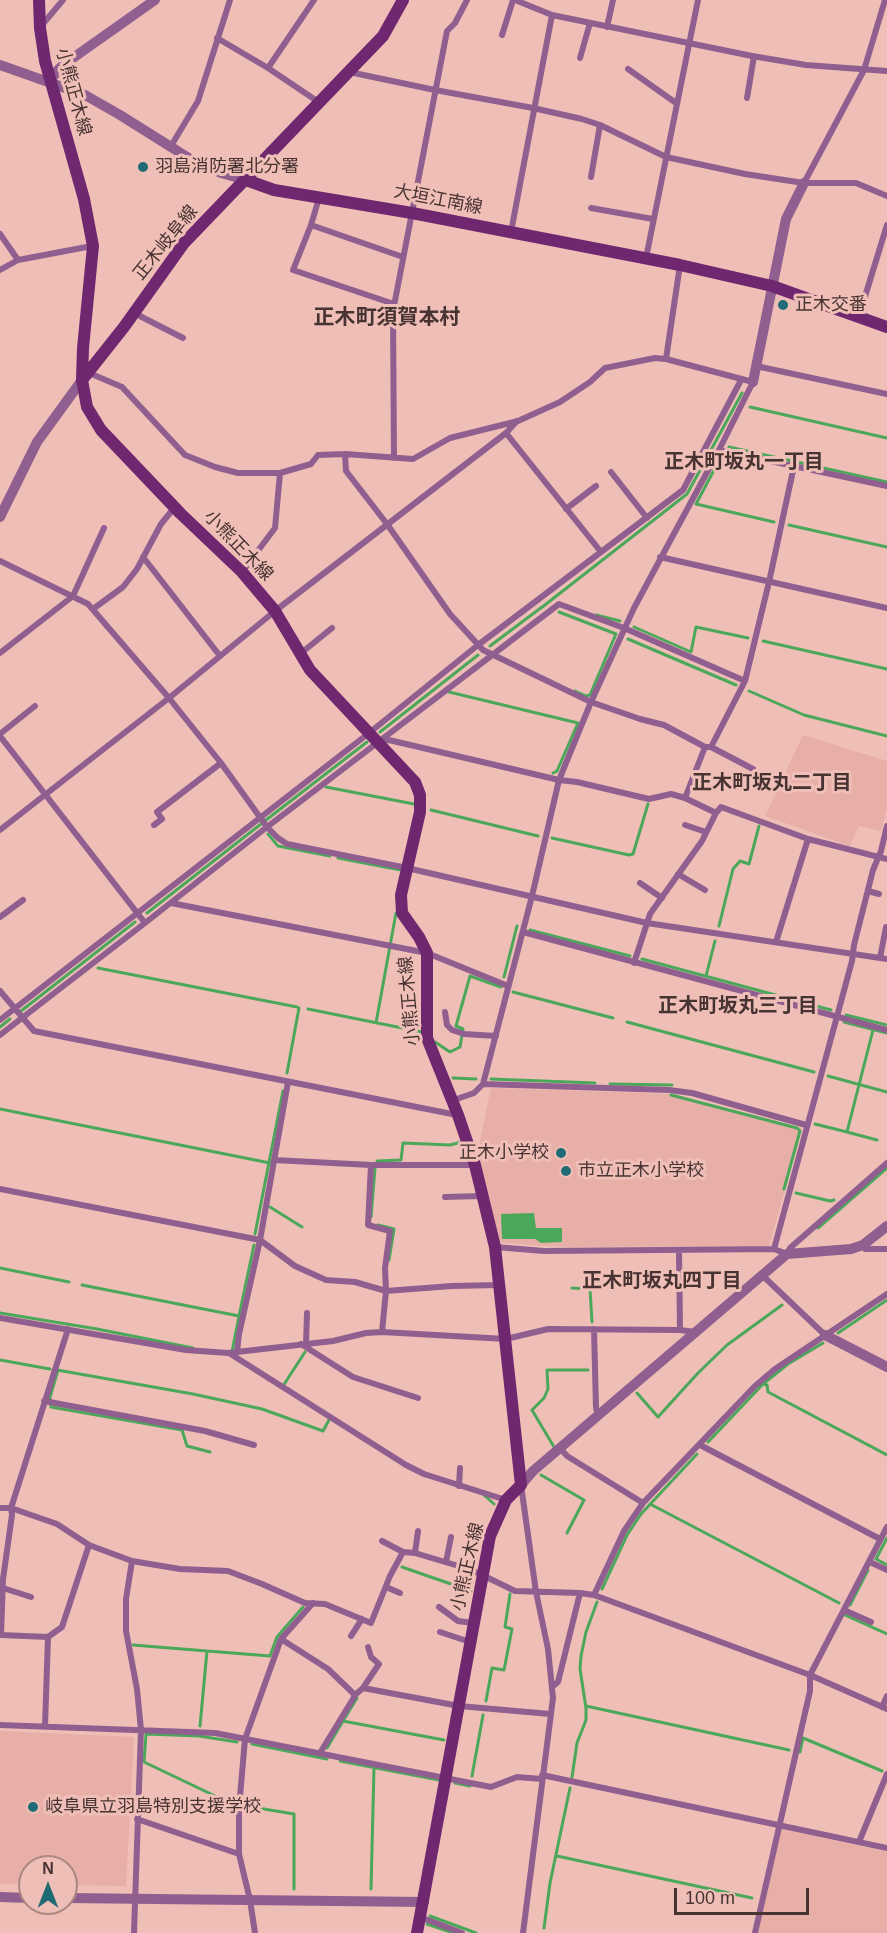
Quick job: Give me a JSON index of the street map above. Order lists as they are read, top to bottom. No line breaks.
{"streets":{"main road":["小熊正木線","大垣江南線","正木岐阜線"]},"crossings":[["小熊正木線","大垣江南線"],["小熊正木線","正木岐阜線"],["大垣江南線","正木岐阜線"]],"districts":["正木町須賀本村","正木町坂丸一丁目","正木町坂丸二丁目","正木町坂丸三丁目","正木町坂丸四丁目"],"places":["羽島消防署北分署","正木交番","正木小学校","市立正木小学校","岐阜県立羽島特別支援学校"],"scale_bar":"100 m","north":"top"}
